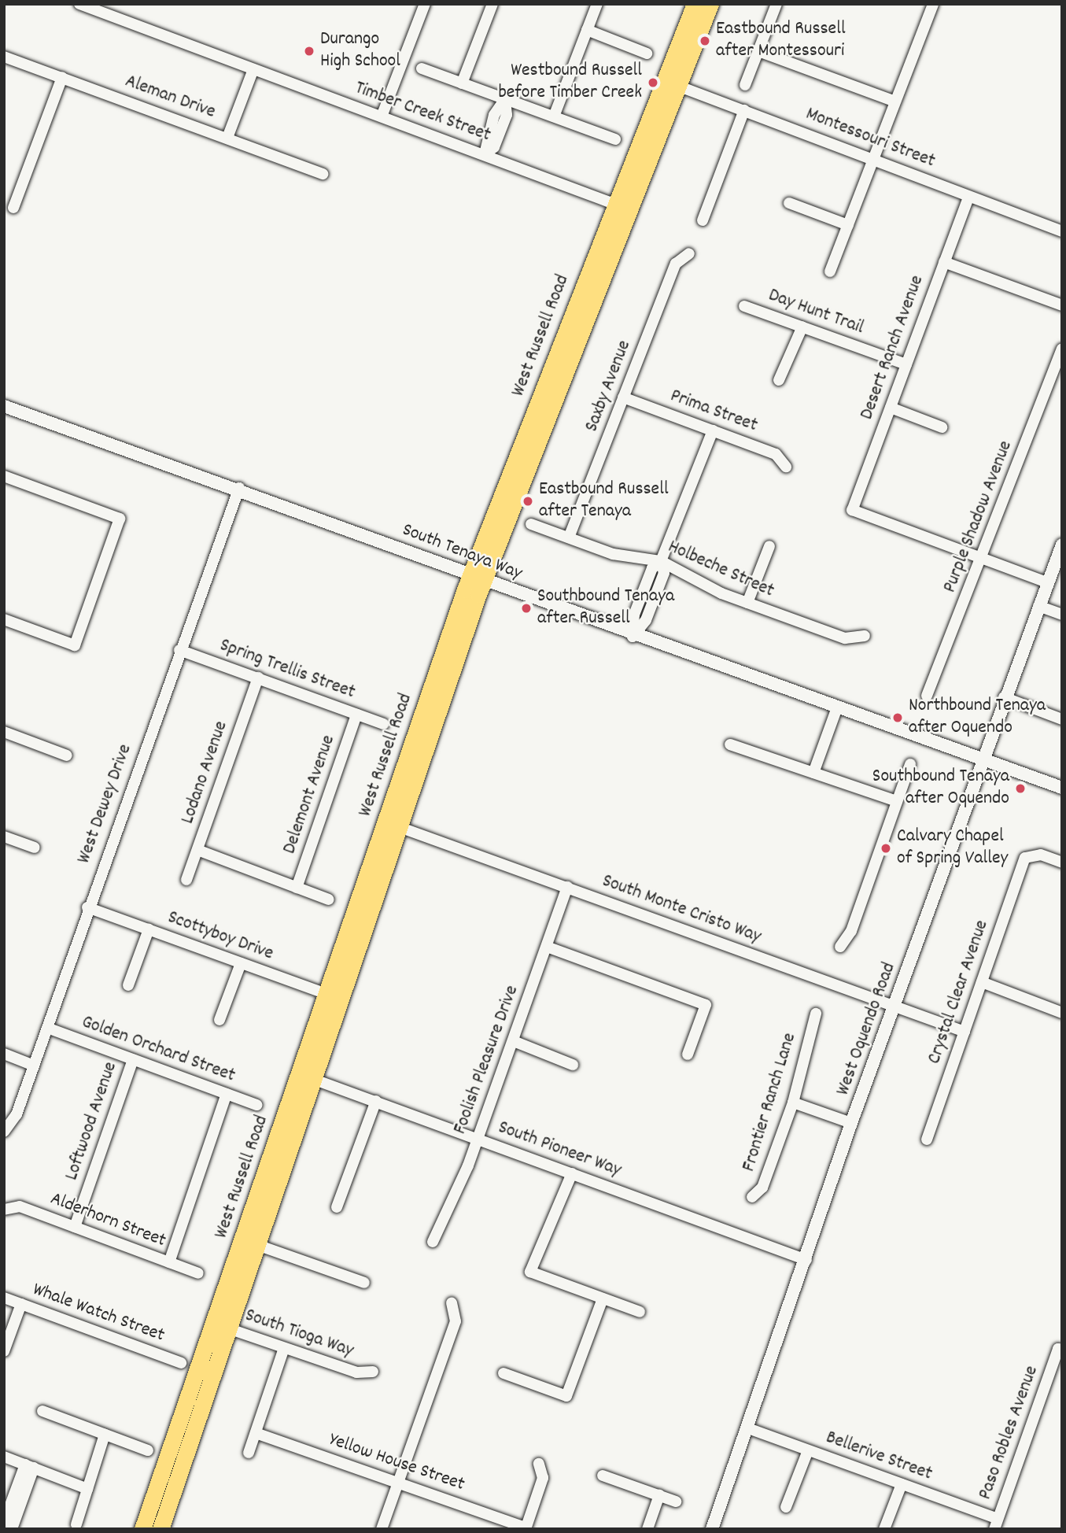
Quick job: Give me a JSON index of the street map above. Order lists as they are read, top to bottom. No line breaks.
{"streets":{"main road":["West Russell Road"],"street":["Aleman Drive","Timber Creek Street","Montessouri Street","Day Hunt Trail","Desert Ranch Avenue","Saxby Avenue","Prima Street","Purple Shadow Avenue","South Tenaya Way","Holbeche Street","Spring Trellis Street","Lodano Avenue","Delemont Avenue","West Dewey Drive","South Monte Cristo Way","Scottyboy Drive","Crystal Clear Avenue","West Oquendo Road","Golden Orchard Street","Foolish Pleasure Drive","Frontier Ranch Lane","Loftwood Avenue","South Pioneer Way","Alderhorn Street","Whale Watch Street","South Tioga Way","Paso Robles Avenue","Bellerive Street","Yellow House Street"]},"crossings":[["Timber Creek Street","West Russell Road"],["Montessouri Street","West Russell Road"],["Montessouri Street","Desert Ranch Avenue"],["Day Hunt Trail","Desert Ranch Avenue"],["West Russell Road","South Tenaya Way"],["West Russell Road","South Monte Cristo Way"],["West Russell Road","Scottyboy Drive"],["West Russell Road","South Pioneer Way"],["West Russell Road","South Tioga Way"],["Desert Ranch Avenue","Purple Shadow Avenue"],["Saxby Avenue","Prima Street"],["Saxby Avenue","Holbeche Street"],["South Tenaya Way","West Dewey Drive"],["South Tenaya Way","West Oquendo Road"],["Spring Trellis Street","Lodano Avenue"],["Spring Trellis Street","Delemont Avenue"],["Spring Trellis Street","West Dewey Drive"],["West Dewey Drive","Scottyboy Drive"],["West Dewey Drive","Golden Orchard Street"],["South Monte Cristo Way","Crystal Clear Avenue"],["South Monte Cristo Way","West Oquendo Road"],["South Monte Cristo Way","Foolish Pleasure Drive"],["West Oquendo Road","South Pioneer Way"],["West Oquendo Road","Bellerive Street"],["Golden Orchard Street","Loftwood Avenue"],["Foolish Pleasure Drive","South Pioneer Way"],["Loftwood Avenue","Alderhorn Street"],["Paso Robles Avenue","Bellerive Street"]],"places":["Eastbound Russell after Montessouri","Durango High School","Westbound Russell before Timber Creek","Eastbound Russell after Tenaya","Southbound Tenaya after Russell","Northbound Tenaya after Oquendo","Southbound Tenaya after Oquendo","Calvary Chapel of Spring Valley"]}
